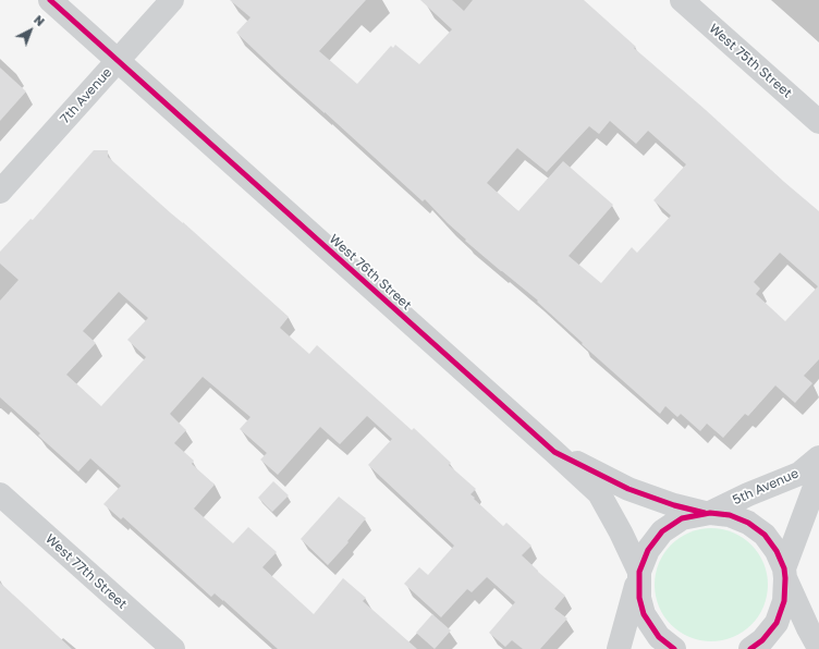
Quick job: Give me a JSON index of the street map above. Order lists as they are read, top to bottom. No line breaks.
{"streets":{"street":["West 75th Street","7th Avenue","West 76th Street","5th Avenue","West 77th Street"]},"crossings":[["7th Avenue","West 76th Street"],["West 76th Street","5th Avenue"]],"north":"top right"}
